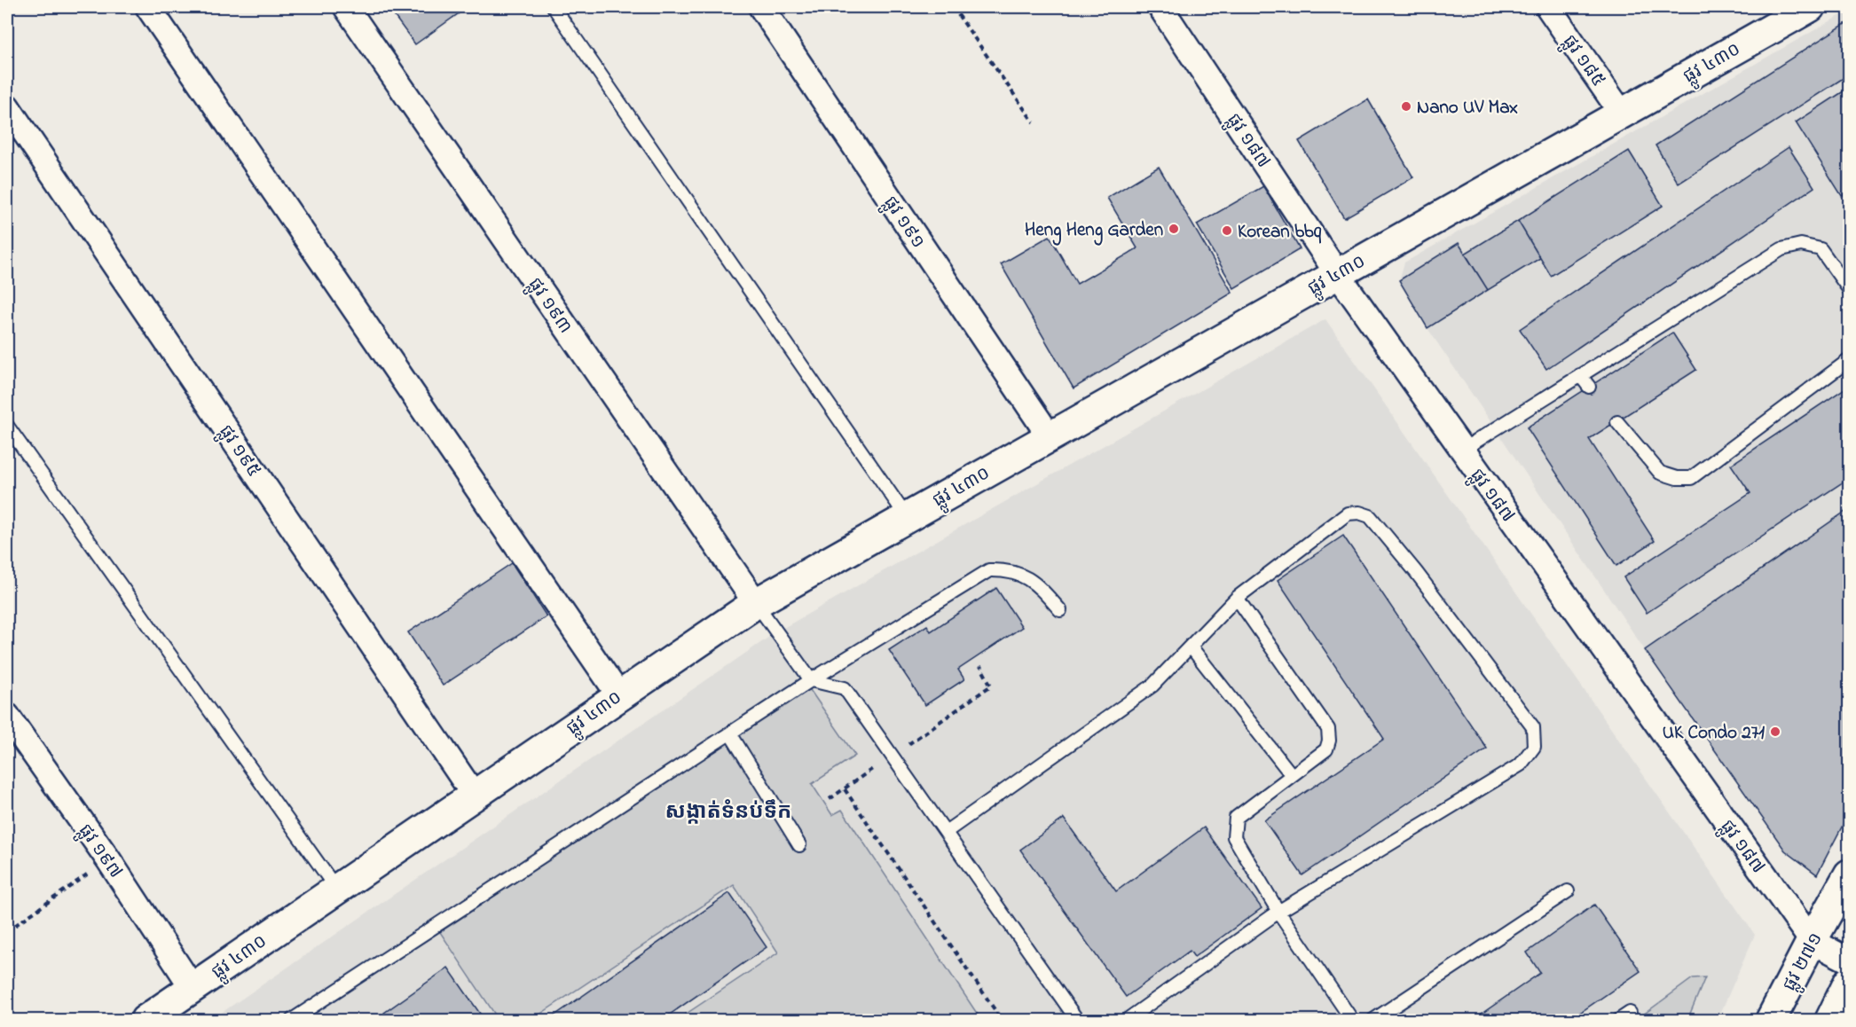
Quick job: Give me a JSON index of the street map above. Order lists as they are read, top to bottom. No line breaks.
{"streets":{"street":["ផ្លូវ ១៨៥","ផ្លូវ ៤៣០","ផ្លូវ ១៨៧","ផ្លូវ ១៩១","ផ្លូវ ១៩៣","ផ្លូវ ១៩៥","ផ្លូវ ១៩៧","ផ្លូវ ២៧១"]},"crossings":[["ផ្លូវ ១៨៥","ផ្លូវ ៤៣០"],["ផ្លូវ ៤៣០","ផ្លូវ ១៨៧"],["ផ្លូវ ៤៣០","ផ្លូវ ១៩១"],["ផ្លូវ ៤៣០","ផ្លូវ ១៩៣"],["ផ្លូវ ៤៣០","ផ្លូវ ១៩៥"],["ផ្លូវ ៤៣០","ផ្លូវ ១៩៧"],["ផ្លូវ ១៨៧","ផ្លូវ ២៧១"]],"districts":["សង្កាត់ទំនប់ទឹក"],"places":["Nano UV Max","Heng Heng Garden","Korean bbq","UK Condo 271"]}
